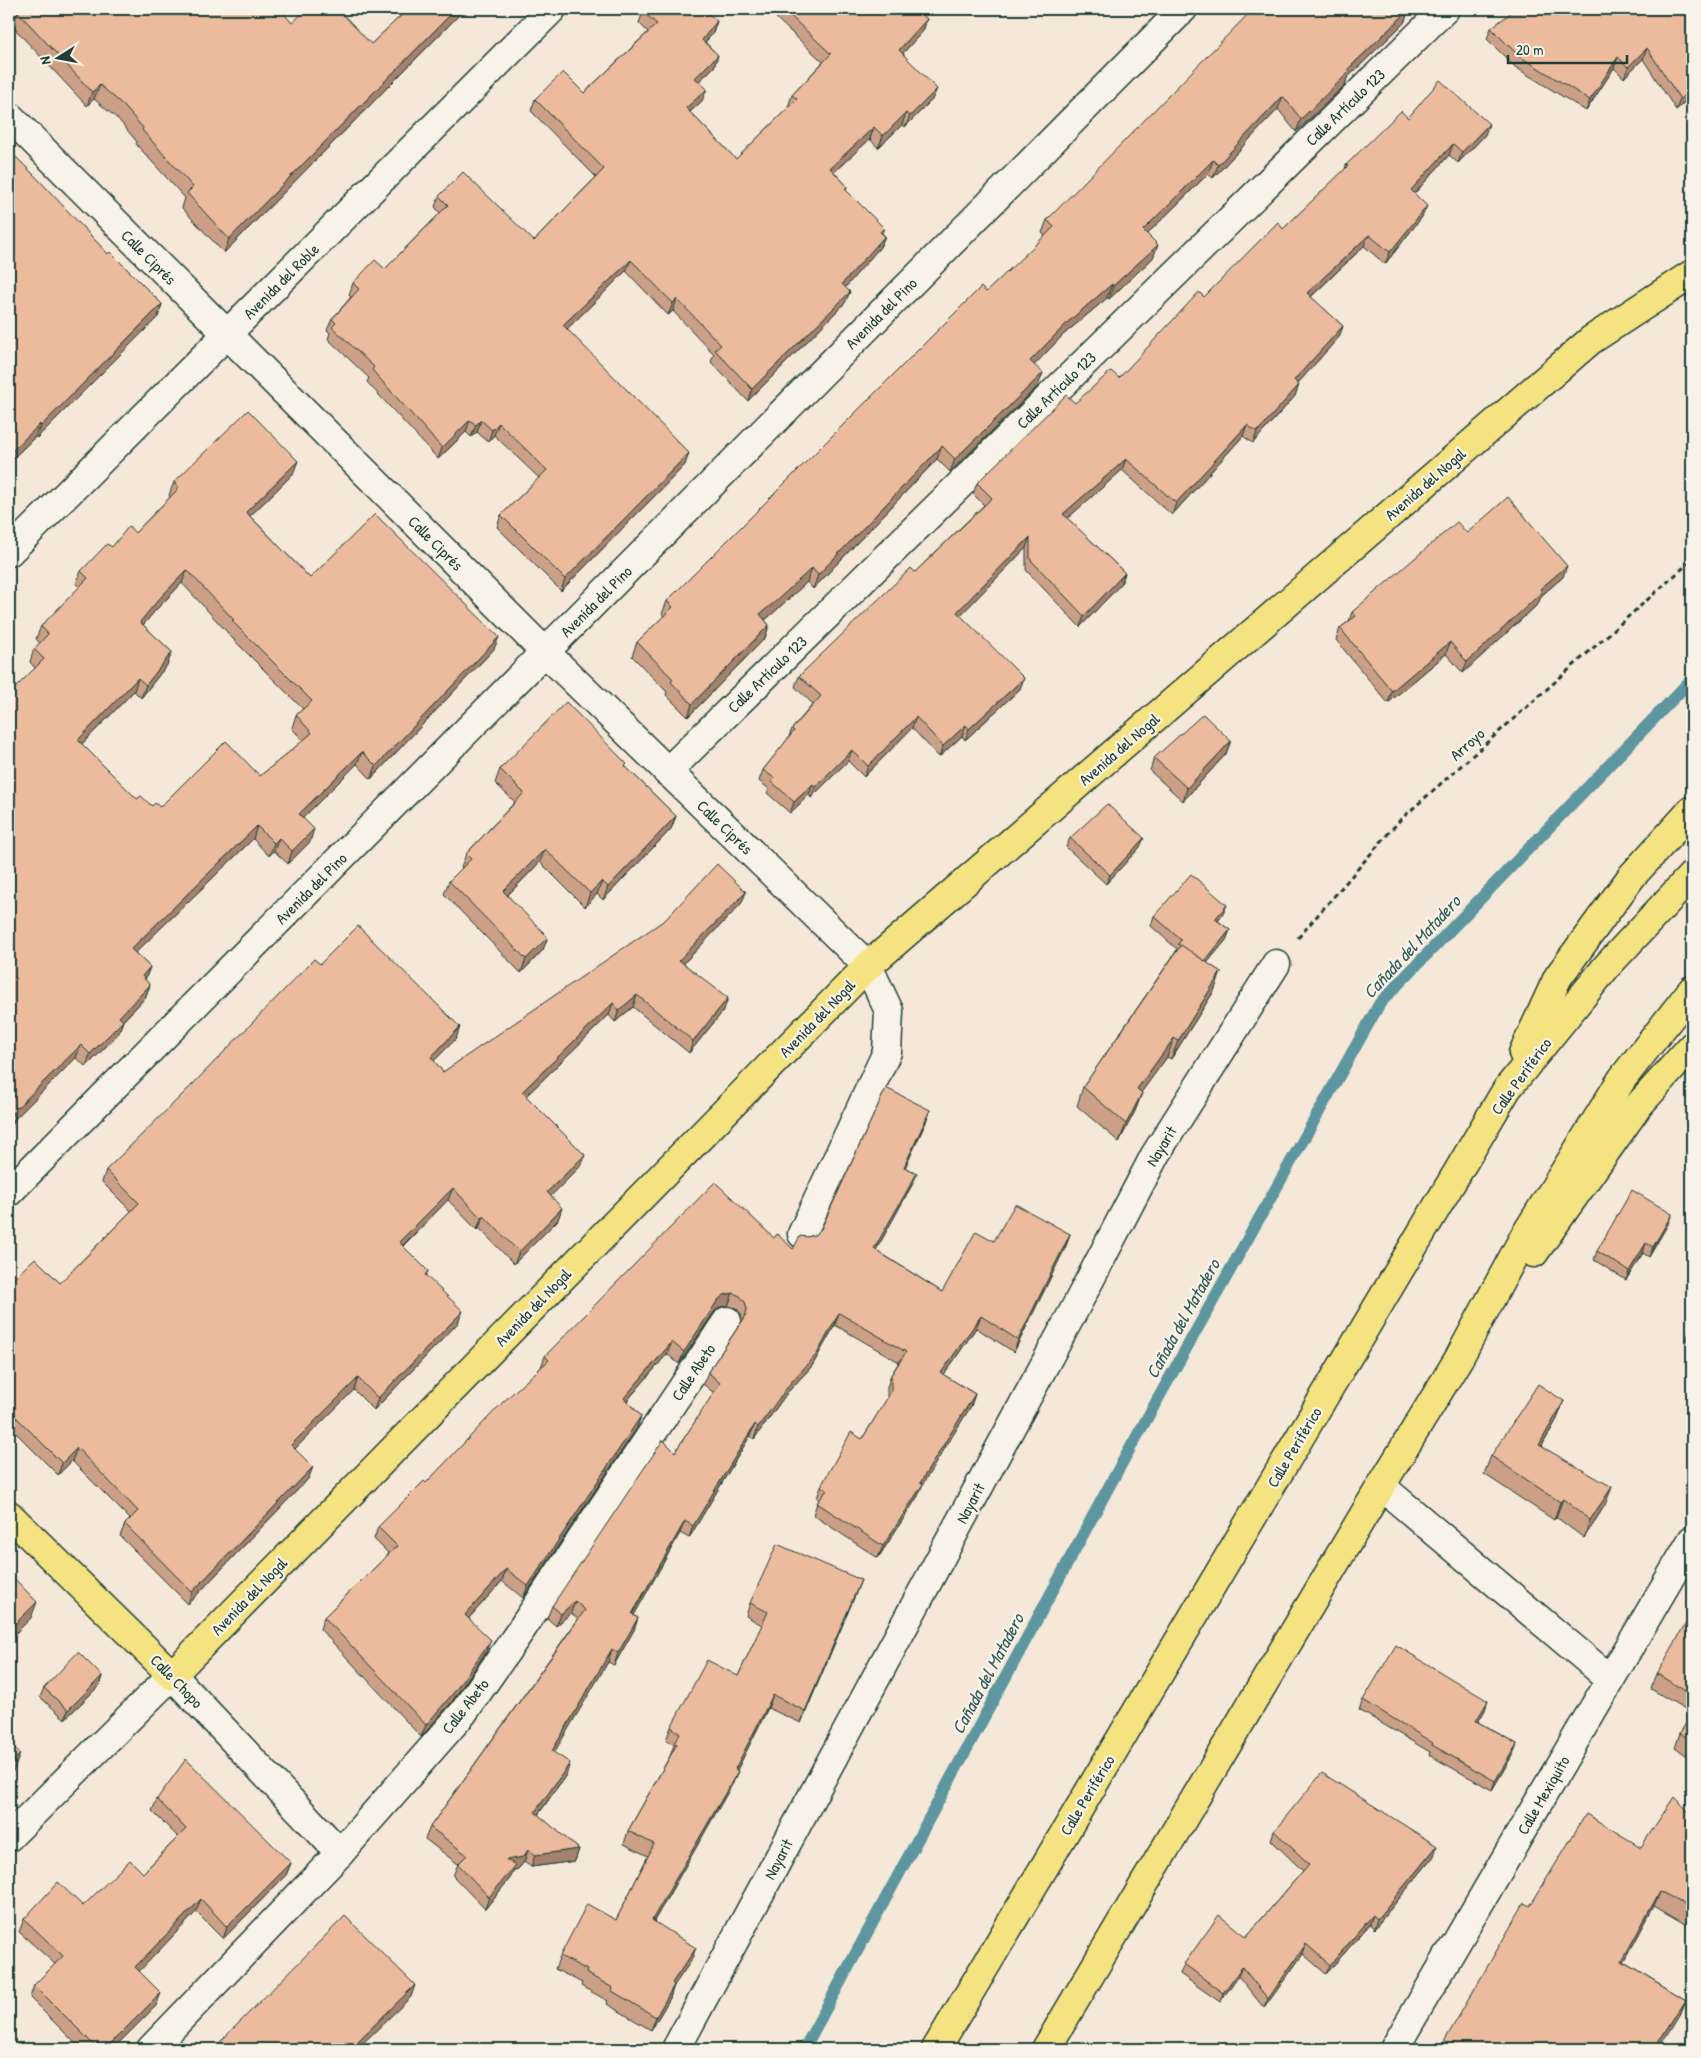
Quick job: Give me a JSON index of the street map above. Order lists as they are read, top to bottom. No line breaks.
{"streets":{"main road":["Avenida del Nogal","Calle Periférico","Calle Chopo"],"street":["Calle Artículo 123","Calle Ciprés","Avenida del Roble","Avenida del Pino","Nayarit","Calle Abeto","Calle Mexiquito"],"path":["Arroyo"]},"crossings":[["Calle Artículo 123","Calle Ciprés"],["Calle Ciprés","Avenida del Roble"],["Calle Ciprés","Avenida del Pino"],["Calle Ciprés","Avenida del Nogal"],["Avenida del Nogal","Calle Chopo"],["Arroyo","Nayarit"],["Calle Abeto","Calle Chopo"]],"water":["Cañada del Matadero"],"scale_bar":"20 m","north":"left"}
